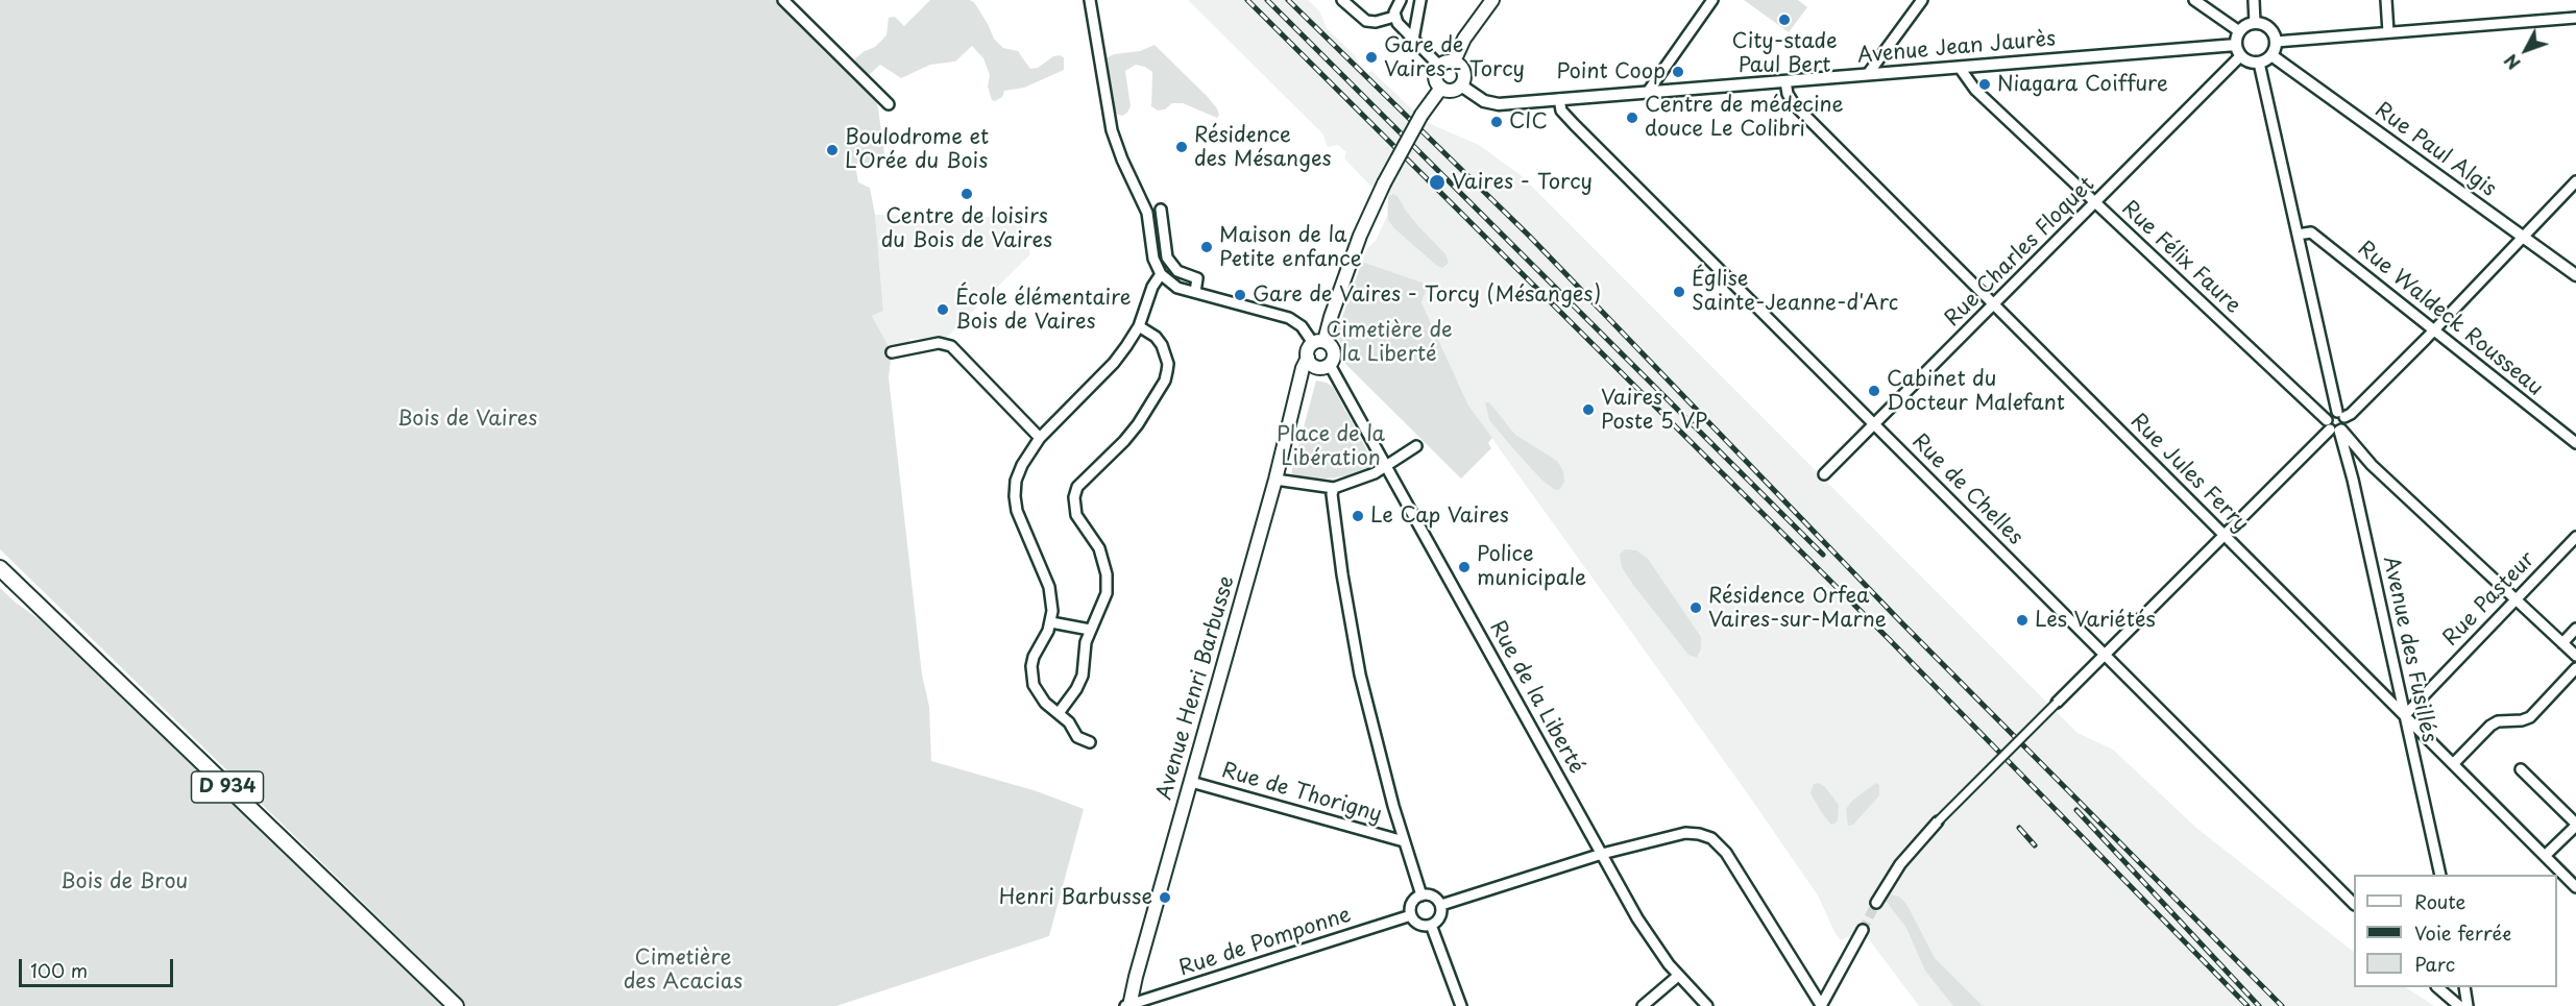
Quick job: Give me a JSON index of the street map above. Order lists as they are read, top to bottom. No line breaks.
{"streets":{"main road":["Avenue Henri Barbusse","D 934"],"street":["Avenue Jean Jaurès","Rue Paul Algis","Rue Charles Floquet","Rue Félix Faure","Rue Waldeck Rousseau","Rue Jules Ferry","Rue de Chelles","Rue Pasteur","Avenue des Fusillés","Rue de la Liberté","Rue de Thorigny","Rue de Pomponne"]},"crossings":[["Avenue Jean Jaurès","Rue Paul Algis"],["Avenue Jean Jaurès","Rue Charles Floquet"],["Avenue Jean Jaurès","Rue Félix Faure"],["Avenue Jean Jaurès","Rue Jules Ferry"],["Avenue Jean Jaurès","Rue de Chelles"],["Rue Paul Algis","Rue Charles Floquet"],["Rue Charles Floquet","Rue Félix Faure"],["Rue Charles Floquet","Rue Jules Ferry"],["Rue Charles Floquet","Rue de Chelles"],["Rue Félix Faure","Rue Pasteur"],["Rue Félix Faure","Avenue des Fusillés"],["Rue Jules Ferry","Rue Pasteur"],["Rue Jules Ferry","Avenue des Fusillés"],["Rue Pasteur","Avenue des Fusillés"],["Avenue Henri Barbusse","Rue de la Liberté"],["Avenue Henri Barbusse","Rue de Thorigny"],["Avenue Henri Barbusse","Rue de Pomponne"]],"parks":["Cimetière de la Liberté","Bois de Vaires","Place de la Libération","Bois de Brou","Cimetière des Acacias"],"places":["City-stade Paul Bert","Gare de Vaires - Torcy","Point Coop","Niagara Coiffure","Centre de médecine douce Le Colibri","CIC","Résidence des Mésanges","Boulodrome et L’Orée du Bois","Vaires - Torcy","Centre de loisirs du Bois de Vaires","Maison de la Petite enfance","Église Sainte-Jeanne-d'Arc","Gare de Vaires - Torcy (Mésanges)","École élémentaire Bois de Vaires","Cabinet du Docteur Malefant","Vaires Poste 5 VP","Le Cap Vaires","Police municipale","Résidence Orfea Vaires-sur-Marne","Les Variétés","Henri Barbusse"],"legend":["Route","Voie ferrée","Parc"],"scale_bar":"100 m","north":"bottom left"}
